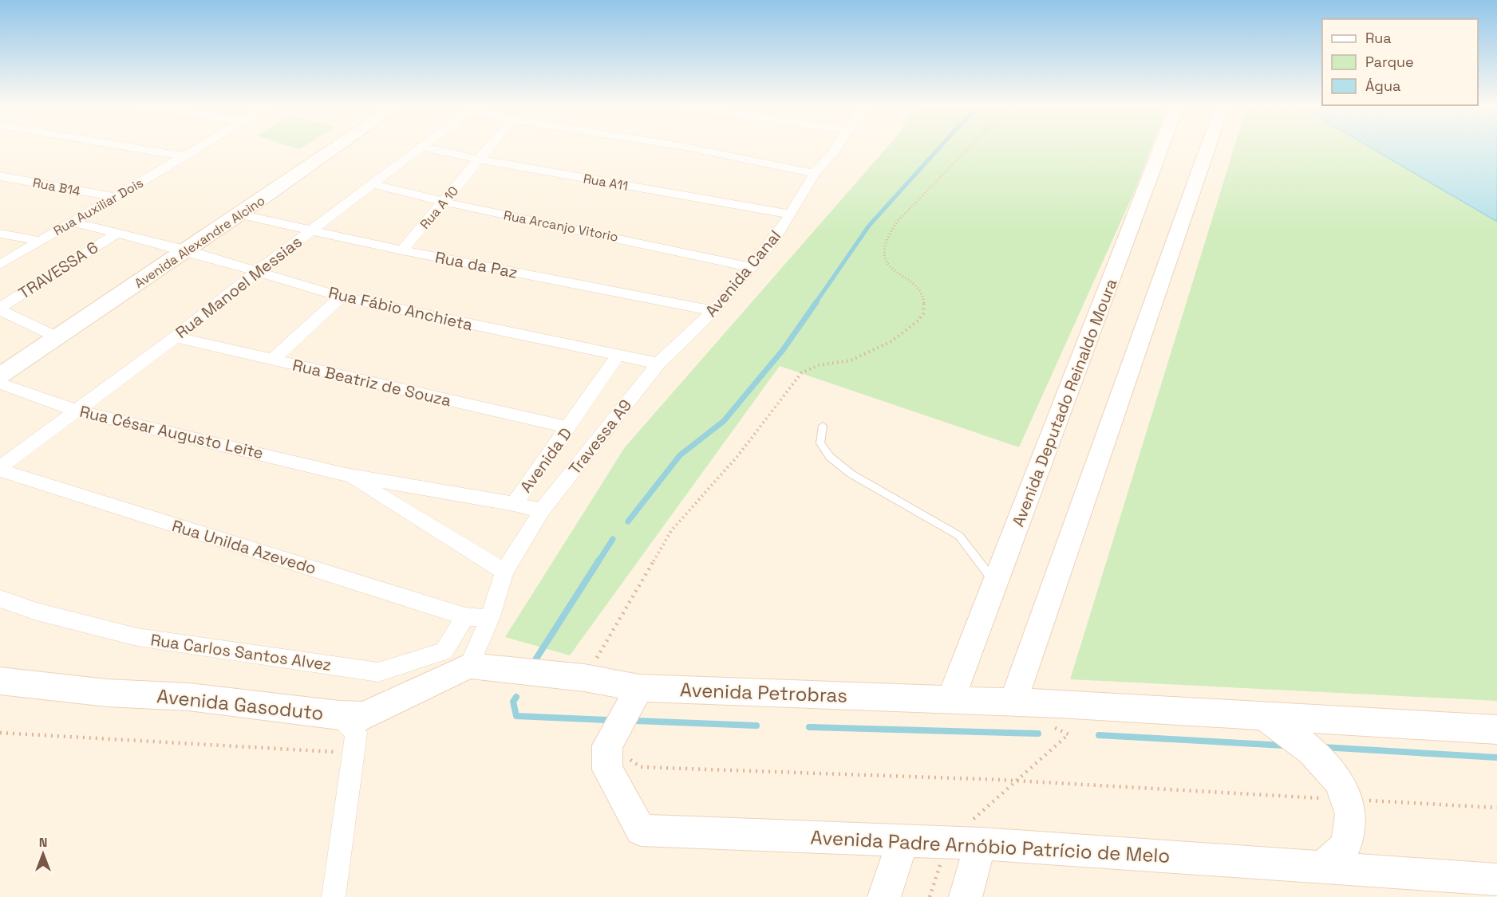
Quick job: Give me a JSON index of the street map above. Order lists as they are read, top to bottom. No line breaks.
{"streets":{"street":["Rua A11","Rua B14","Rua Auxiliar Dois","Rua A 10","Rua Arcanjo Vitorio","Avenida Alexandre Alcino","Rua da Paz","TRAVESSA 6","Avenida Canal","Rua Manoel Messias","Rua Fábio Anchieta","Rua Beatriz de Souza","Avenida Deputado Reinaldo Moura","Rua César Augusto Leite","Travessa A9","Avenida D","Rua Unilda Azevedo","Rua Carlos Santos Alvez","Avenida Petrobras","Avenida Gasoduto","Avenida Padre Arnóbio Patrício de Melo"]},"crossings":[["Rua A11","Rua A 10"],["Rua A11","Avenida Canal"],["Rua B14","Rua Auxiliar Dois"],["Rua Auxiliar Dois","Rua Fábio Anchieta"],["Rua A 10","Rua Arcanjo Vitorio"],["Rua A 10","Rua da Paz"],["Rua Arcanjo Vitorio","Avenida Canal"],["Rua Arcanjo Vitorio","Rua Manoel Messias"],["Avenida Alexandre Alcino","Rua da Paz"],["Avenida Alexandre Alcino","Rua Fábio Anchieta"],["Rua da Paz","Avenida Canal"],["Rua da Paz","Rua Manoel Messias"],["TRAVESSA 6","Rua Fábio Anchieta"],["Avenida Canal","Travessa A9"],["Rua Manoel Messias","Rua Fábio Anchieta"],["Rua Manoel Messias","Rua Beatriz de Souza"],["Rua Manoel Messias","Rua César Augusto Leite"],["Rua Manoel Messias","Rua Unilda Azevedo"],["Rua Fábio Anchieta","Avenida D"],["Rua Beatriz de Souza","Avenida D"],["Avenida Deputado Reinaldo Moura","Avenida Petrobras"],["Rua César Augusto Leite","Avenida D"],["Travessa A9","Avenida D"],["Avenida D","Rua Unilda Azevedo"],["Avenida D","Avenida Petrobras"],["Avenida D","Avenida Gasoduto"],["Rua Unilda Azevedo","Rua Carlos Santos Alvez"],["Avenida Petrobras","Avenida Gasoduto"],["Avenida Petrobras","Avenida Padre Arnóbio Patrício de Melo"]],"legend":["Rua","Parque","Água"],"north":"top"}
